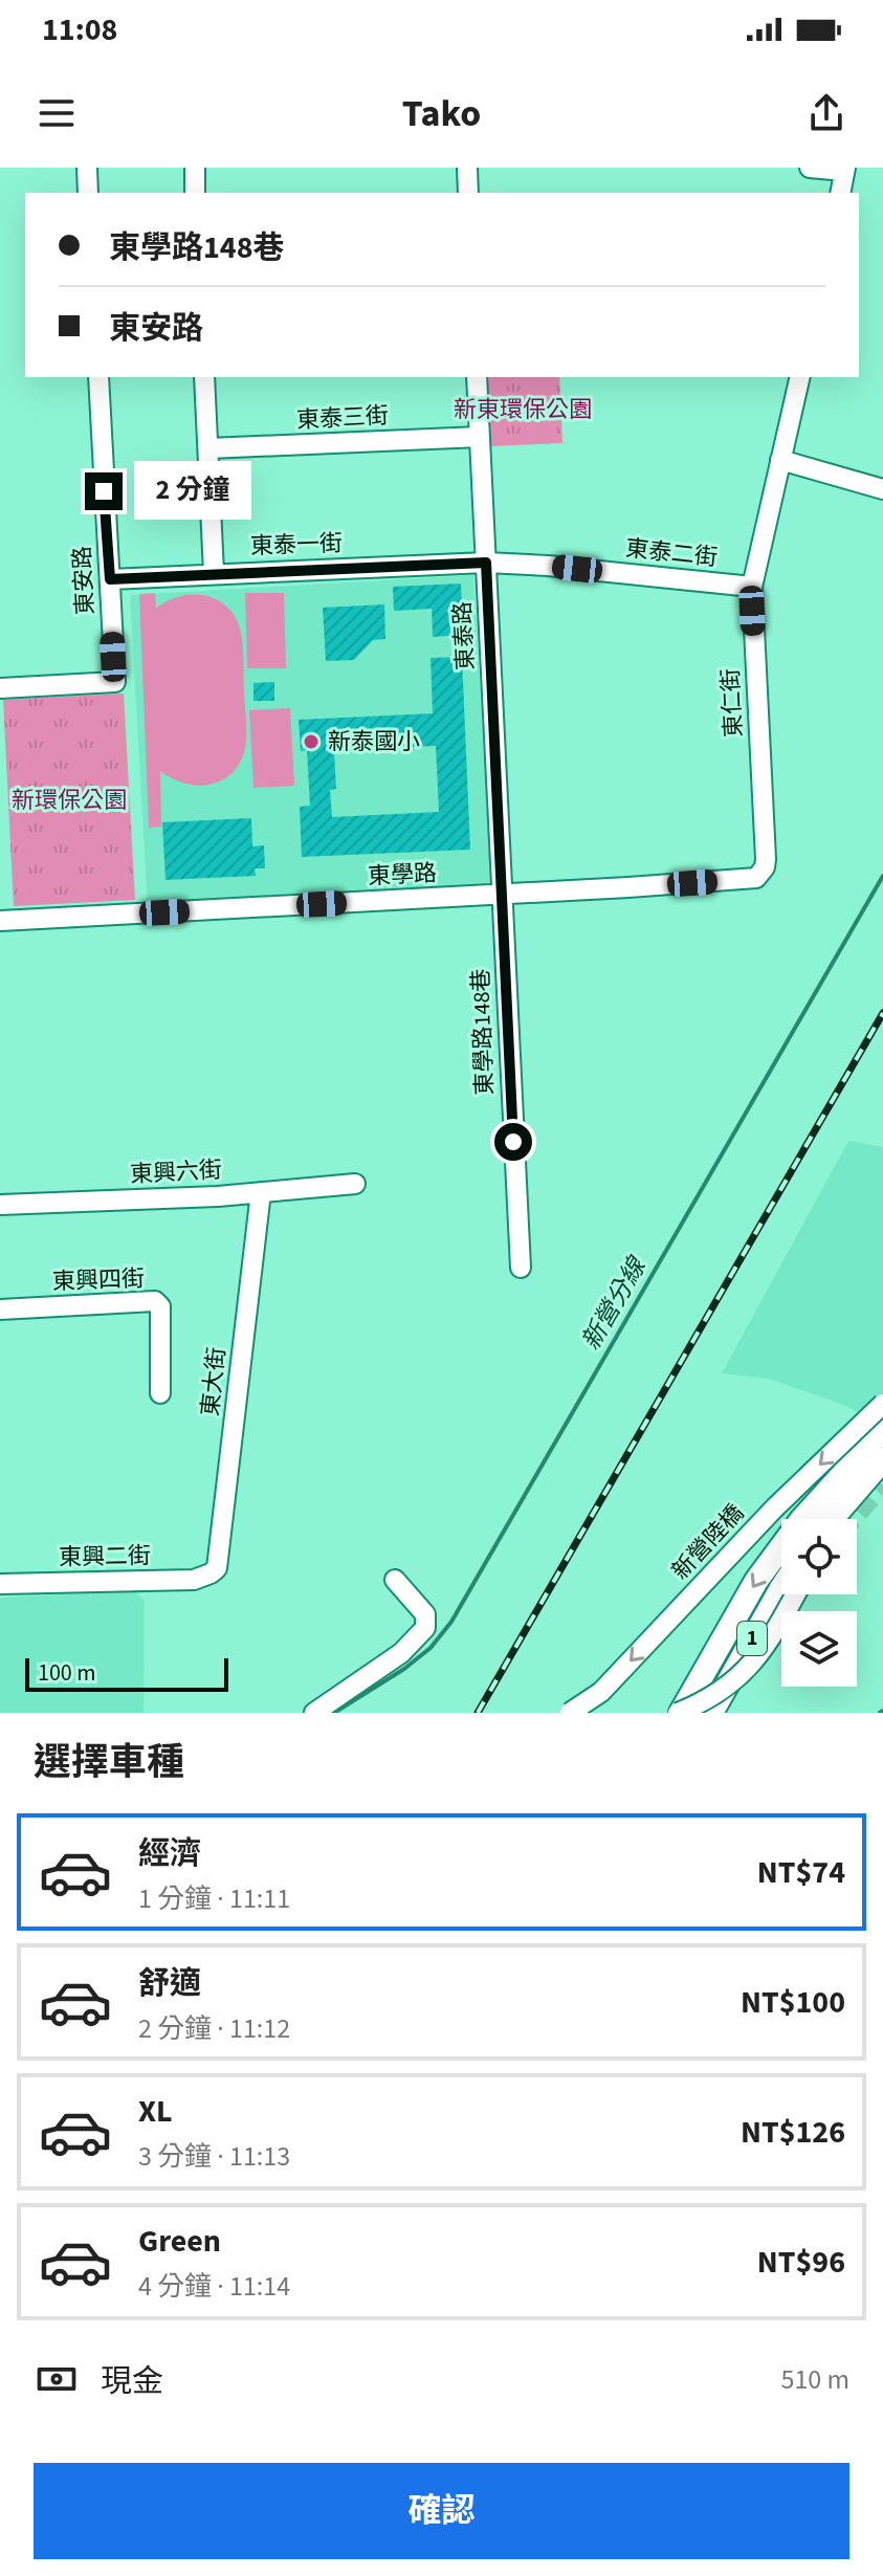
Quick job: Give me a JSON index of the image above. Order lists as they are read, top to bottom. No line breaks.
{"streets":{"main road":["1"],"street":["東泰三街","東泰一街","東泰二街","東安路","東泰路","東仁街","東學路","東學路148巷","東興六街","東興四街","東大街","新營陸橋","東興二街"]},"crossings":[["東泰三街","東泰路"],["東泰一街","東泰二街"],["東泰一街","東安路"],["東泰一街","東泰路"],["東泰二街","東泰路"],["東泰二街","東仁街"],["東泰路","東學路"],["東泰路","東學路148巷"],["東仁街","東學路"],["東學路","東學路148巷"],["東興六街","東大街"],["東大街","東興二街"]],"water":["新營分線"],"parks":["新東環保公園","新環保公園"],"places":["新泰國小"],"scale_bar":"100 m","page":{"status":"11:08","header":"Tako","banner":["東學路148巷","東安路"],"bubble":"2 分鐘","scale":"100 m","heading":"選擇車種","list":[{"name":"經濟","note":"1 分鐘 · 11:11","value":"NT$74"},{"name":"舒適","note":"2 分鐘 · 11:12","value":"NT$100"},{"name":"XL","note":"3 分鐘 · 11:13","value":"NT$126"},{"name":"Green","note":"4 分鐘 · 11:14","value":"NT$96"}],"pay":["現金","510 m"],"buttons":"確認"}}
